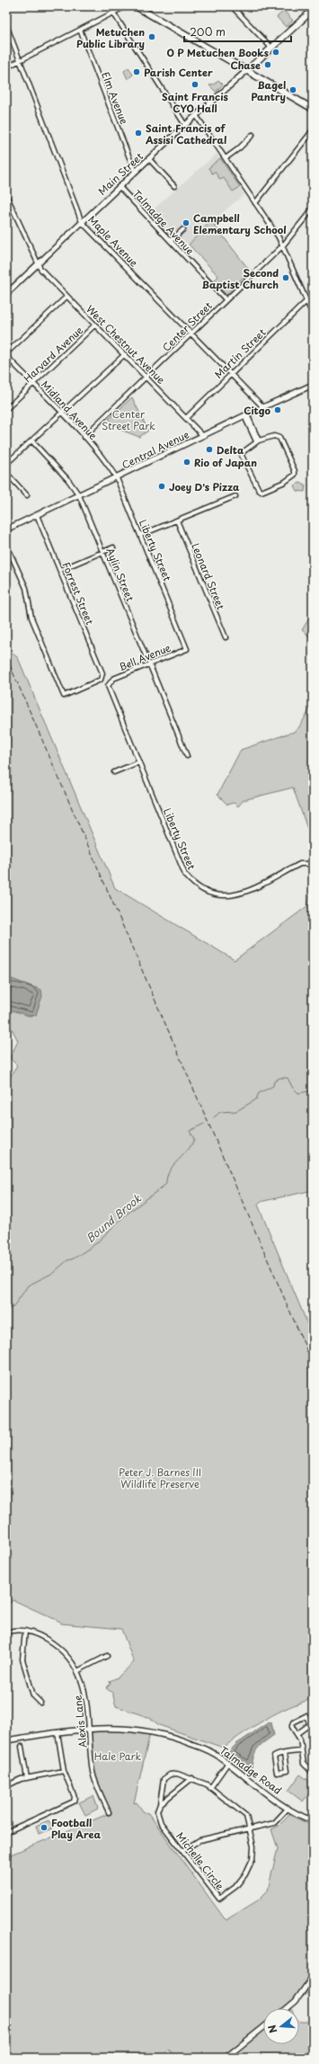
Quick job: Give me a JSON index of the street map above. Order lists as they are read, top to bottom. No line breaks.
{"streets":{"main road":["Main Street"],"street":["Elm Avenue","Talmadge Avenue","Maple Avenue","Center Street","West Chestnut Avenue","Martin Street","Harvard Avenue","Midland Avenue","Central Avenue","Liberty Street","Aylin Street","Leonard Street","Forrest Street","Bell Avenue","Alexis Lane","Talmadge Road","Michelle Circle"]},"crossings":[["Elm Avenue","Main Street"],["Main Street","Talmadge Avenue"],["Main Street","Maple Avenue"],["Main Street","West Chestnut Avenue"],["Talmadge Avenue","Center Street"],["Maple Avenue","Center Street"],["Maple Avenue","Martin Street"],["Maple Avenue","Central Avenue"],["Center Street","West Chestnut Avenue"],["Center Street","Midland Avenue"],["West Chestnut Avenue","Martin Street"],["West Chestnut Avenue","Harvard Avenue"],["West Chestnut Avenue","Central Avenue"],["Harvard Avenue","Midland Avenue"],["Midland Avenue","Central Avenue"],["Midland Avenue","Liberty Street"],["Central Avenue","Liberty Street"],["Central Avenue","Aylin Street"],["Central Avenue","Forrest Street"],["Liberty Street","Bell Avenue"],["Aylin Street","Bell Avenue"],["Alexis Lane","Talmadge Road"]],"water":["Bound Brook"],"parks":["Center Street Park","Peter J. Barnes III Wildlife Preserve","Hale Park"],"places":["Metuchen Public Library","O P Metuchen Books","Chase","Parish Center","Saint Francis CYO Hall","Bagel Pantry","Saint Francis of Assisi Cathedral","Campbell Elementary School","Second Baptist Church","Citgo","Delta","Rio of Japan","Joey D's Pizza","Football Play Area"],"scale_bar":"200 m","north":"left"}
